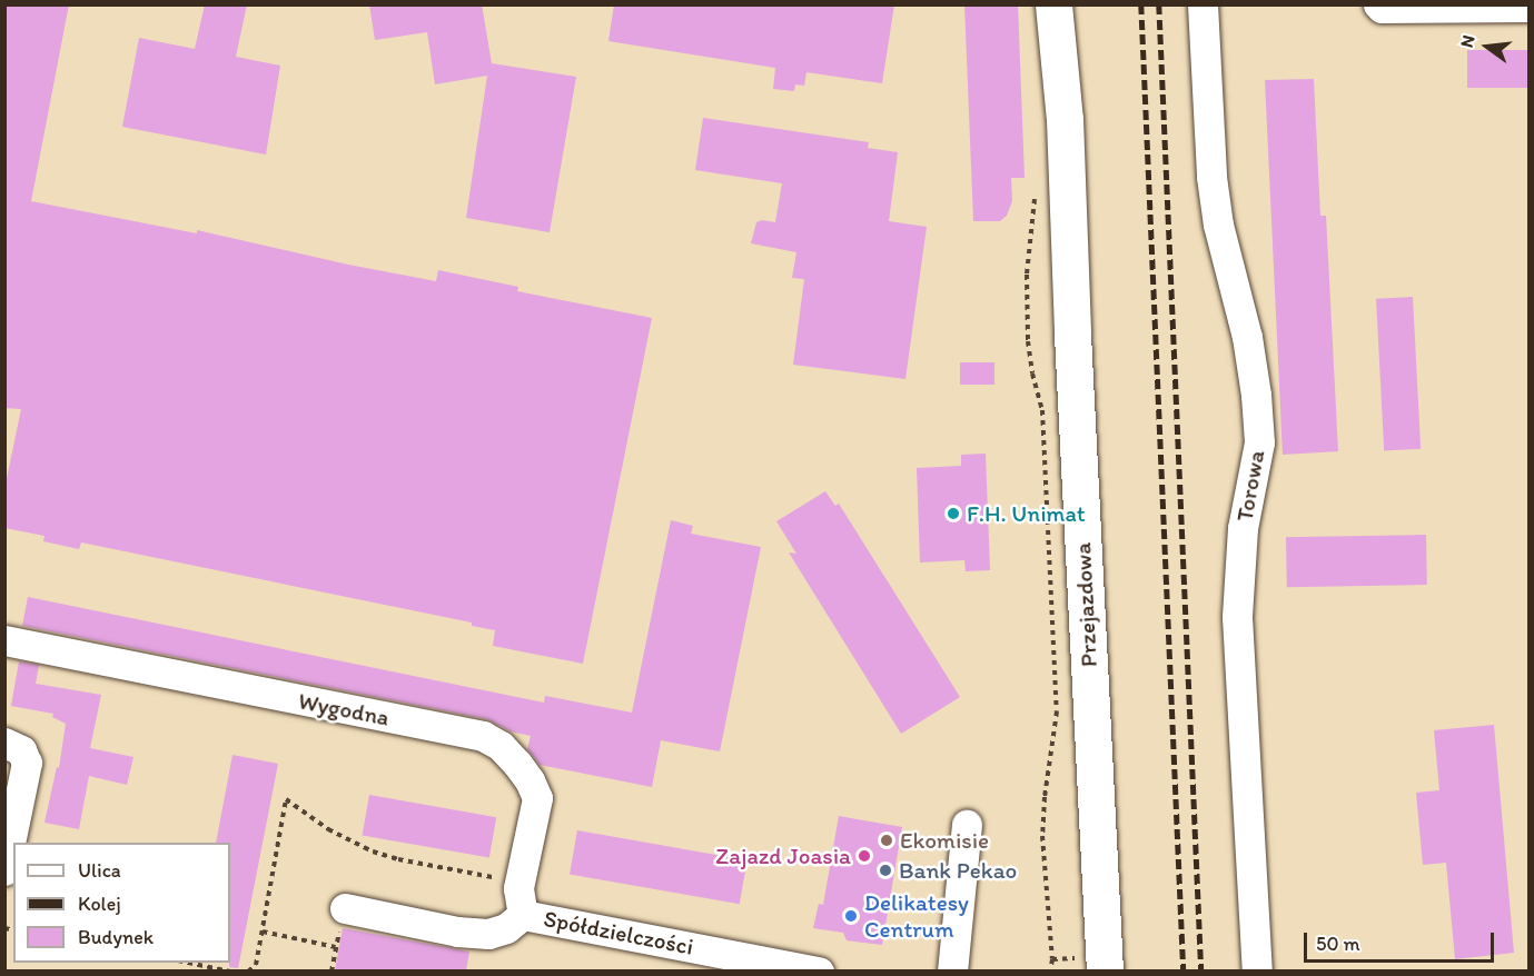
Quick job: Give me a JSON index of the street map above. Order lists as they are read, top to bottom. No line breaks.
{"streets":{"main road":["Przejazdowa"],"street":["Torowa","Wygodna","Spółdzielczości"]},"crossings":[["Wygodna","Spółdzielczości"]],"places":["F.H. Unimat","Ekomisie","Zajazd Joasia","Bank Pekao","Delikatesy Centrum"],"legend":["Ulica","Kolej","Budynek"],"scale_bar":"50 m","north":"left"}
